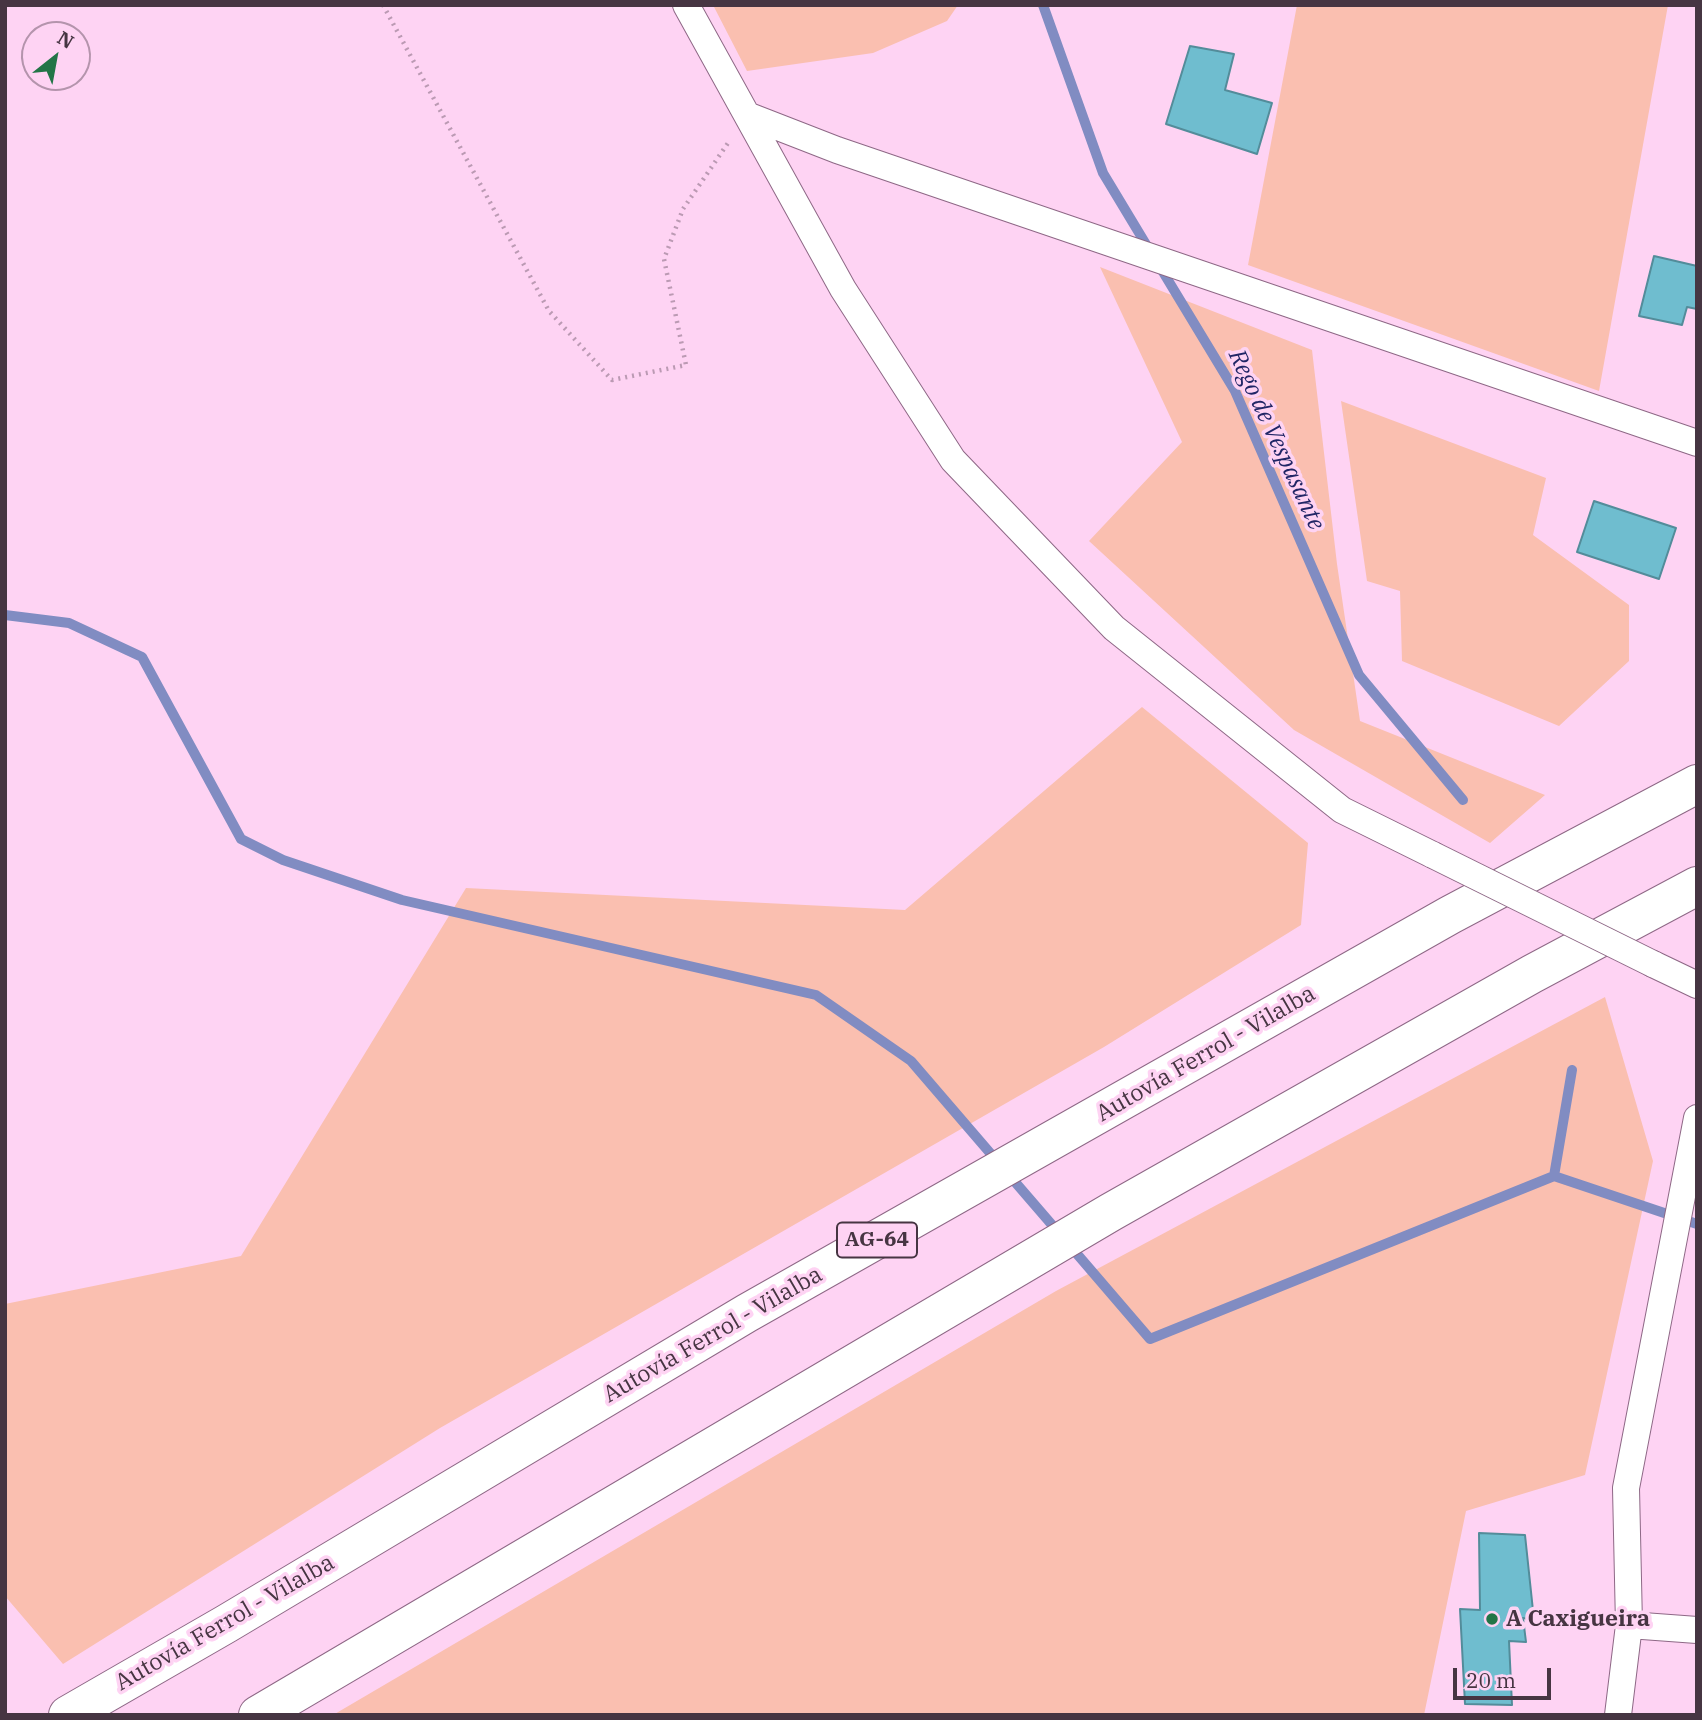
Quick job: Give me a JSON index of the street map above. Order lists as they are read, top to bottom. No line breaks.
{"streets":{"highway":["Autovía Ferrol - Vilalba","AG-64"]},"water":["Rego de Vespasante"],"places":["A Caxigueira"],"scale_bar":"20 m","north":"top right"}
